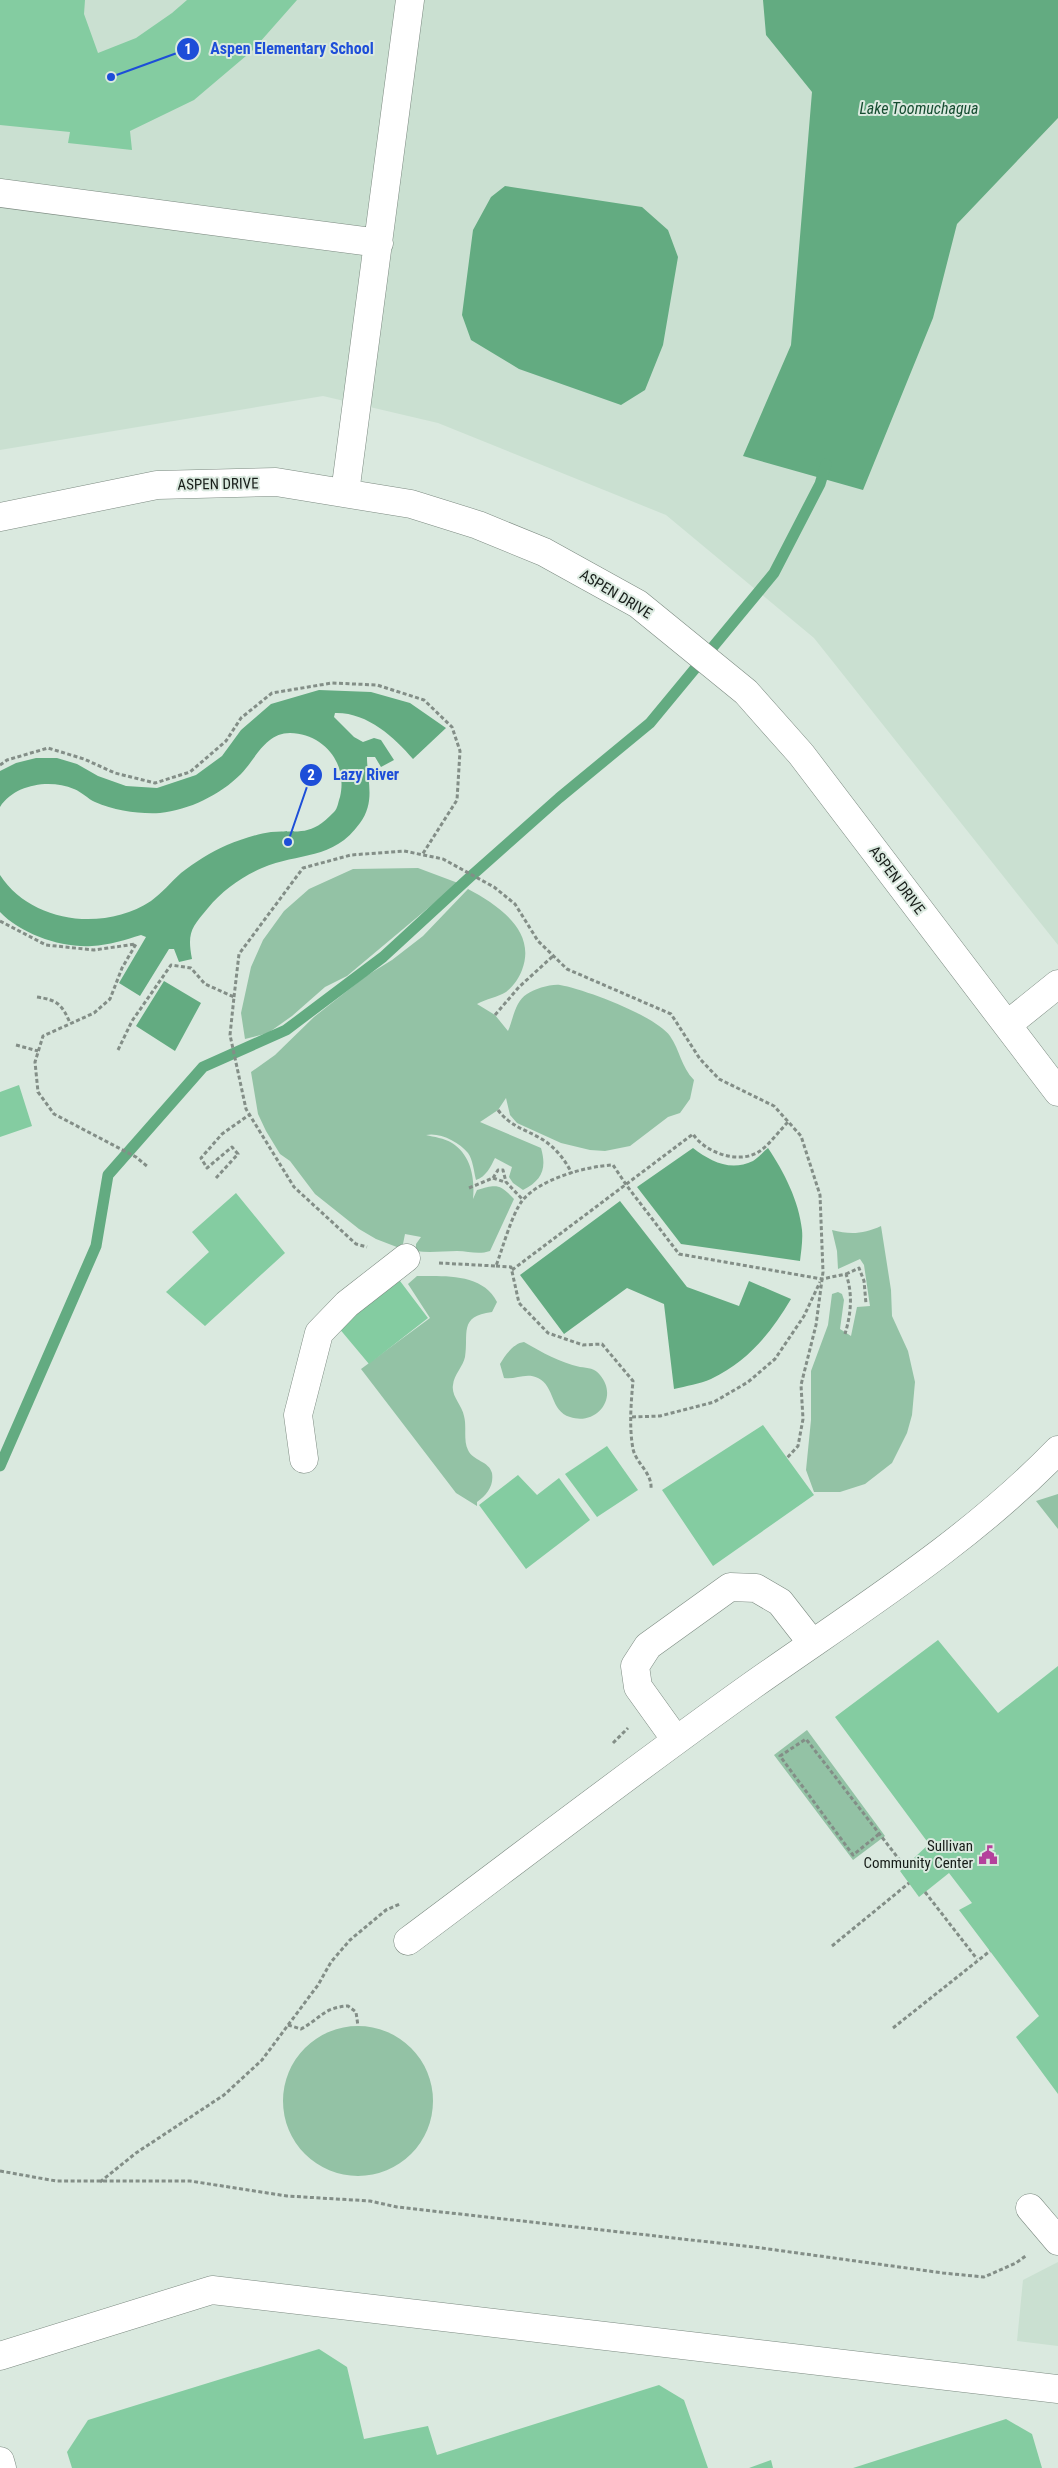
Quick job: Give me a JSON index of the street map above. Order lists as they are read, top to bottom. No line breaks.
{"streets":{"street":["ASPEN DRIVE"]},"water":["Lake Toomuchagua"],"places":{"other":["Aspen Elementary School","Lazy River"],"public building":["Sullivan Community Center"]}}
